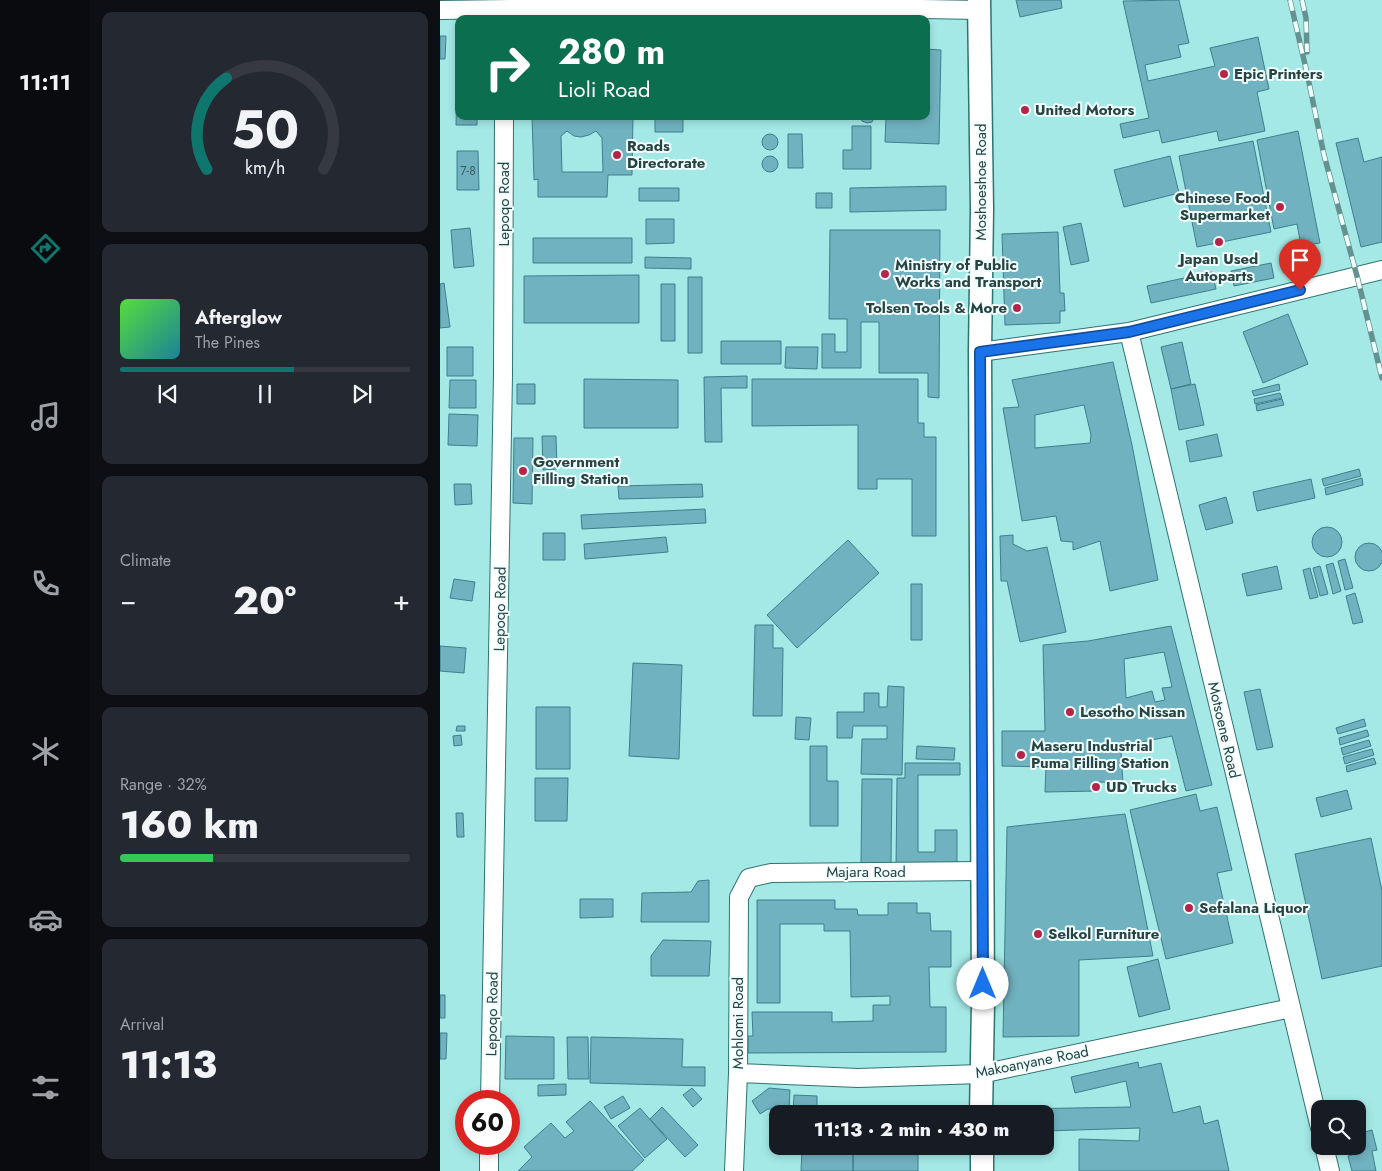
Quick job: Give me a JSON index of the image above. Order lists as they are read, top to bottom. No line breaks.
{"streets":{"main road":["Moshoeshoe Road"],"street":["Lepoqo Road","Motsoene Road","Majara Road","Mohlomi Road","Makoanyane Road"]},"crossings":[["Moshoeshoe Road","Majara Road"],["Moshoeshoe Road","Makoanyane Road"],["Motsoene Road","Makoanyane Road"],["Majara Road","Mohlomi Road"],["Mohlomi Road","Makoanyane Road"]],"places":["Epic Printers","United Motors","Roads Directorate","Chinese Food Supermarket","Japan Used Autoparts","Ministry of Public Works and Transport","Tolsen Tools & More","Government Filling Station","Lesotho Nissan","Maseru Industrial Puma Filling Station","UD Trucks","Sefalana Liquor","Selkol Furniture"],"house_numbers":["7-8"],"page":{"tabs":"11:11","turn":["280 m","Lioli Road"],"song":["Afterglow","The Pines"],"tile":["Climate",["Range · 32%","160 km"],["Arrival","11:13"]],"heat":["−","20°","+"],"limit":"60","trip":"11:13 · 2 min · 430 m","gauge":["50","km/h"]}}
